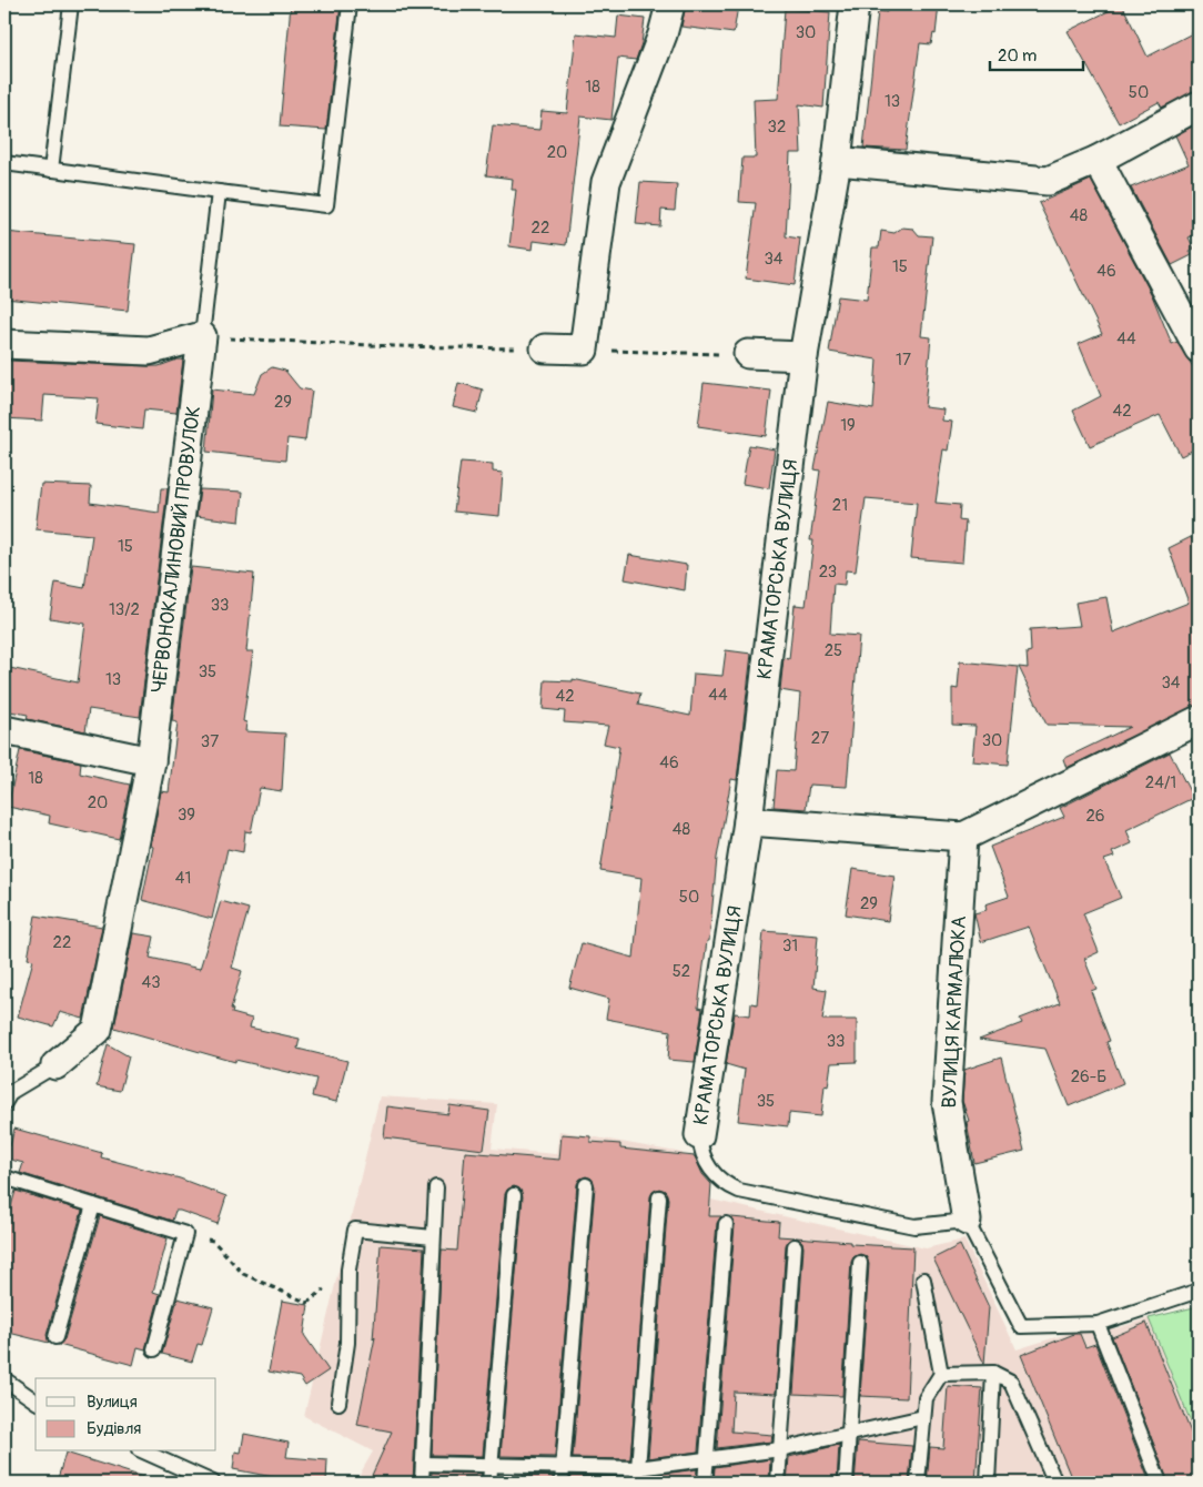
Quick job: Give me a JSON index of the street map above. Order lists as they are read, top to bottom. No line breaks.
{"streets":{"street":["ЧЕРВОНОКАЛИНОВИЙ ПРОВУЛОК","КРАМАТОРСЬКА ВУЛИЦЯ","ВУЛИЦЯ КАРМАЛЮКА"]},"house_numbers":["30","18","50","13","32","20","48","22","34","15","46","44","17","29","42","19","21","15","23","33","13/2","25","35","13","34","44","42","27","30","37","46","18","24/1","20","39","26","48","41","50","29","22","31","52","43","33","26-Б","35"],"legend":["Вулиця","Будівля"],"scale_bar":"20 m"}
